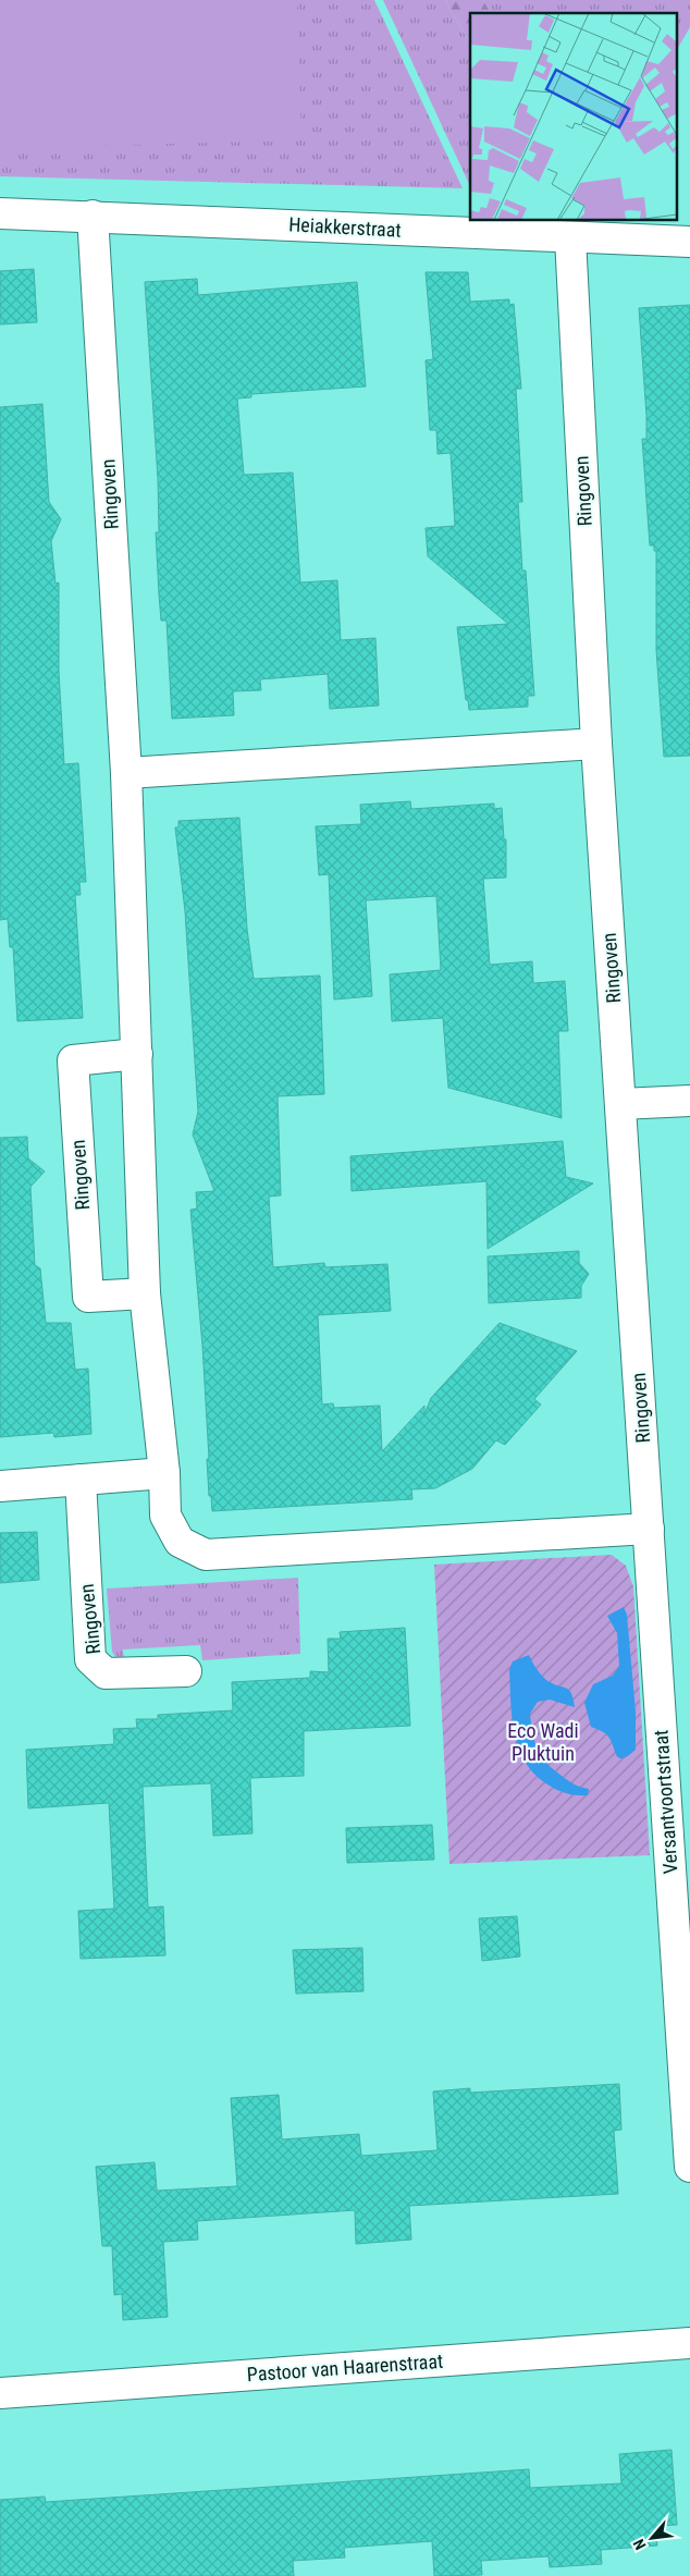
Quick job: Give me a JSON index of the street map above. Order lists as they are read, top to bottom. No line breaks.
{"streets":{"street":["Heiakkerstraat","Ringoven","Versantvoortstraat","Pastoor van Haarenstraat"]},"crossings":[["Heiakkerstraat","Ringoven"],["Ringoven","Versantvoortstraat"]],"parks":["Eco Wadi Pluktuin"],"north":"bottom left"}
